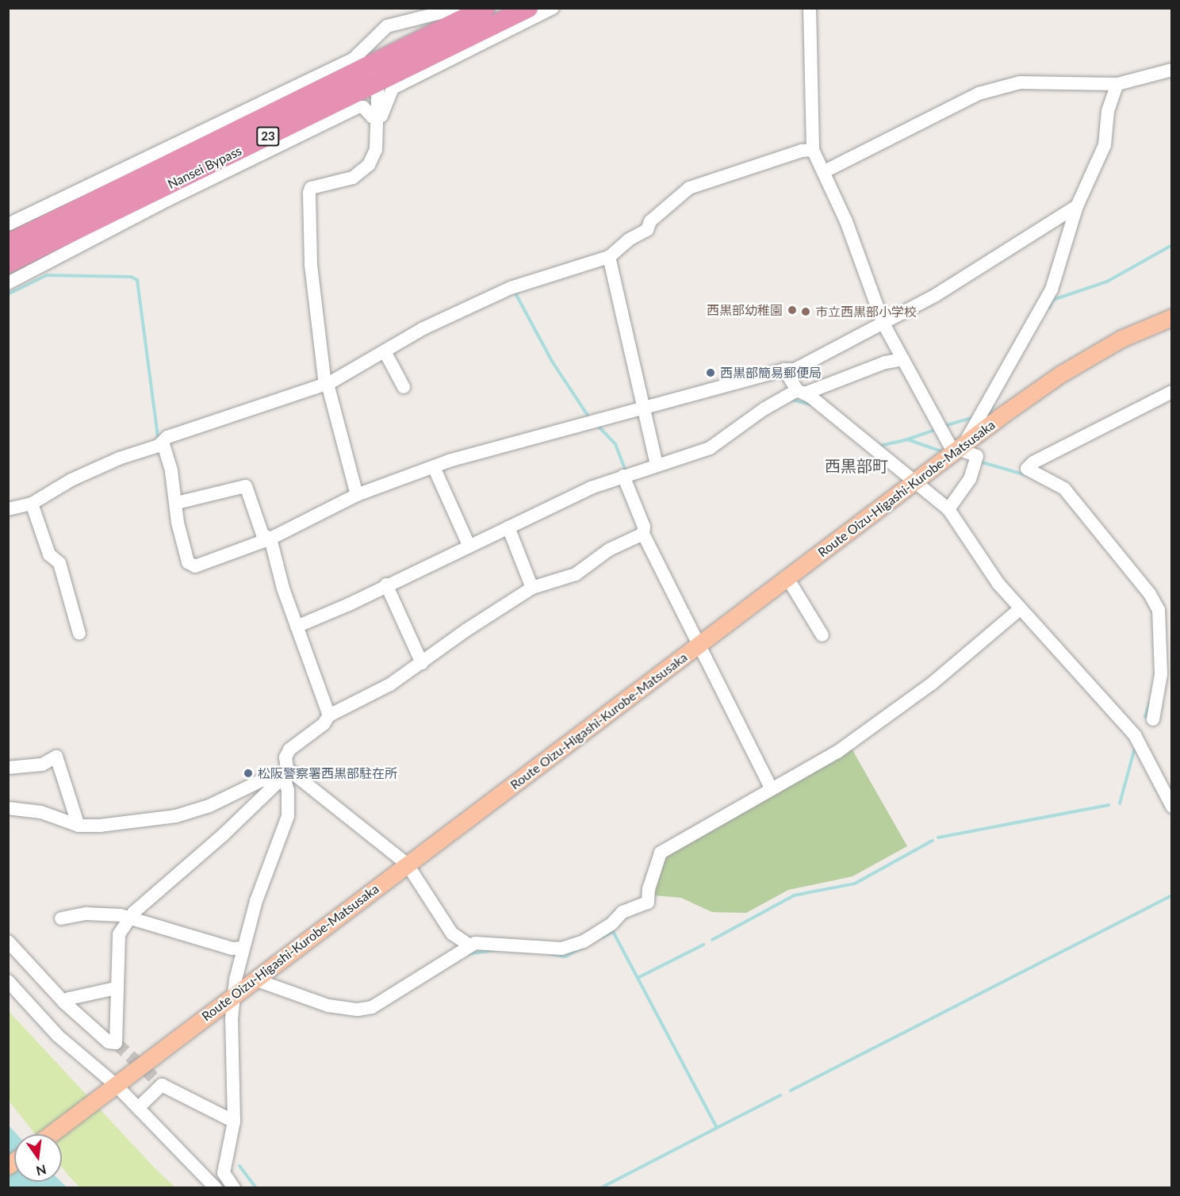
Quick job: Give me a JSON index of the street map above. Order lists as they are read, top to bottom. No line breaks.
{"streets":{"highway":["23","Nansei Bypass"],"main road":["Route Oizu-Higashi-Kurobe-Matsusaka"]},"districts":["西黒部町"],"places":["西黒部幼稚園","市立西黒部小学校","西黒部簡易郵便局","松阪警察署西黒部駐在所"],"north":"bottom"}
